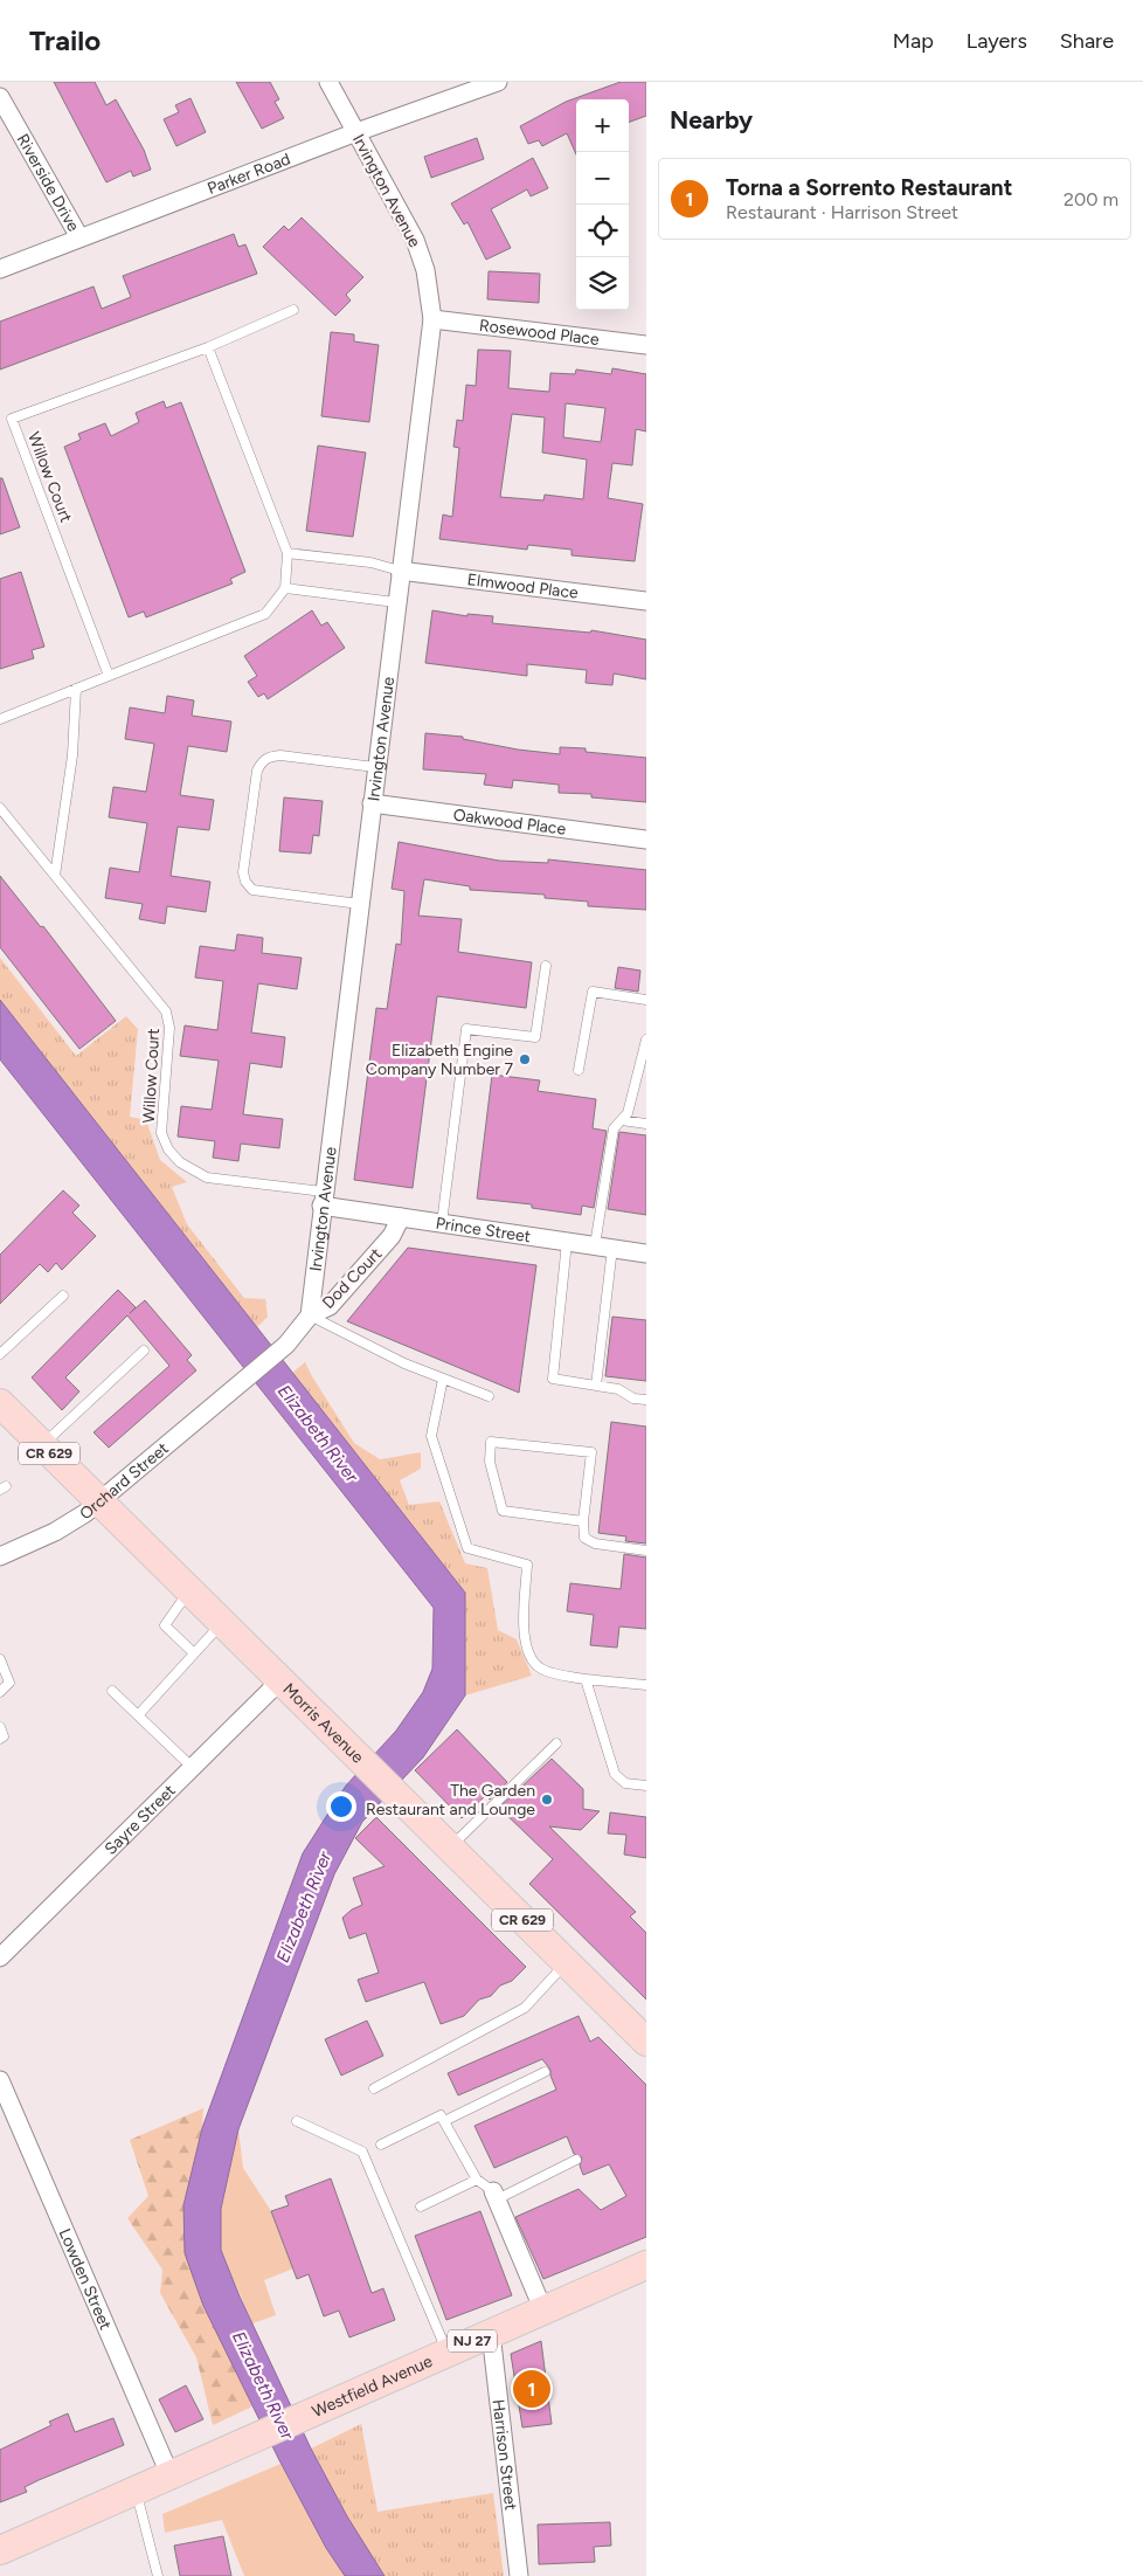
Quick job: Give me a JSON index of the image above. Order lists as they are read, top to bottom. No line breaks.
{"streets":{"main road":["CR 629","Morris Avenue","NJ 27","Westfield Avenue"],"street":["Parker Road","Riverside Drive","Irvington Avenue","Rosewood Place","Elmwood Place","Oakwood Place","Prince Street","Dod Court","Orchard Street","Sayre Street","Lowden Street","Harrison Street"],"lane":["Willow Court"]},"crossings":[["Parker Road","Riverside Drive"],["Parker Road","Irvington Avenue"],["Irvington Avenue","Rosewood Place"],["Irvington Avenue","Willow Court"],["Irvington Avenue","Elmwood Place"],["Irvington Avenue","Oakwood Place"],["Irvington Avenue","Prince Street"],["Irvington Avenue","Dod Court"],["Irvington Avenue","Orchard Street"],["Willow Court","Prince Street"],["Prince Street","Dod Court"],["Dod Court","Orchard Street"],["Orchard Street","Morris Avenue"],["Morris Avenue","Sayre Street"],["Lowden Street","Westfield Avenue"],["Westfield Avenue","Harrison Street"]],"water":["Elizabeth River"],"places":["Elizabeth Engine Company Number 7","The Garden Restaurant and Lounge"],"page":{"header":"Trailo","nav":["Map","Layers","Share"],"heading":"Nearby","map_buttons":["+","−"],"list":[{"mark":"1","name":"Torna a Sorrento Restaurant","note":"Restaurant · Harrison Street","value":"200 m"}],"pins":"1"}}
